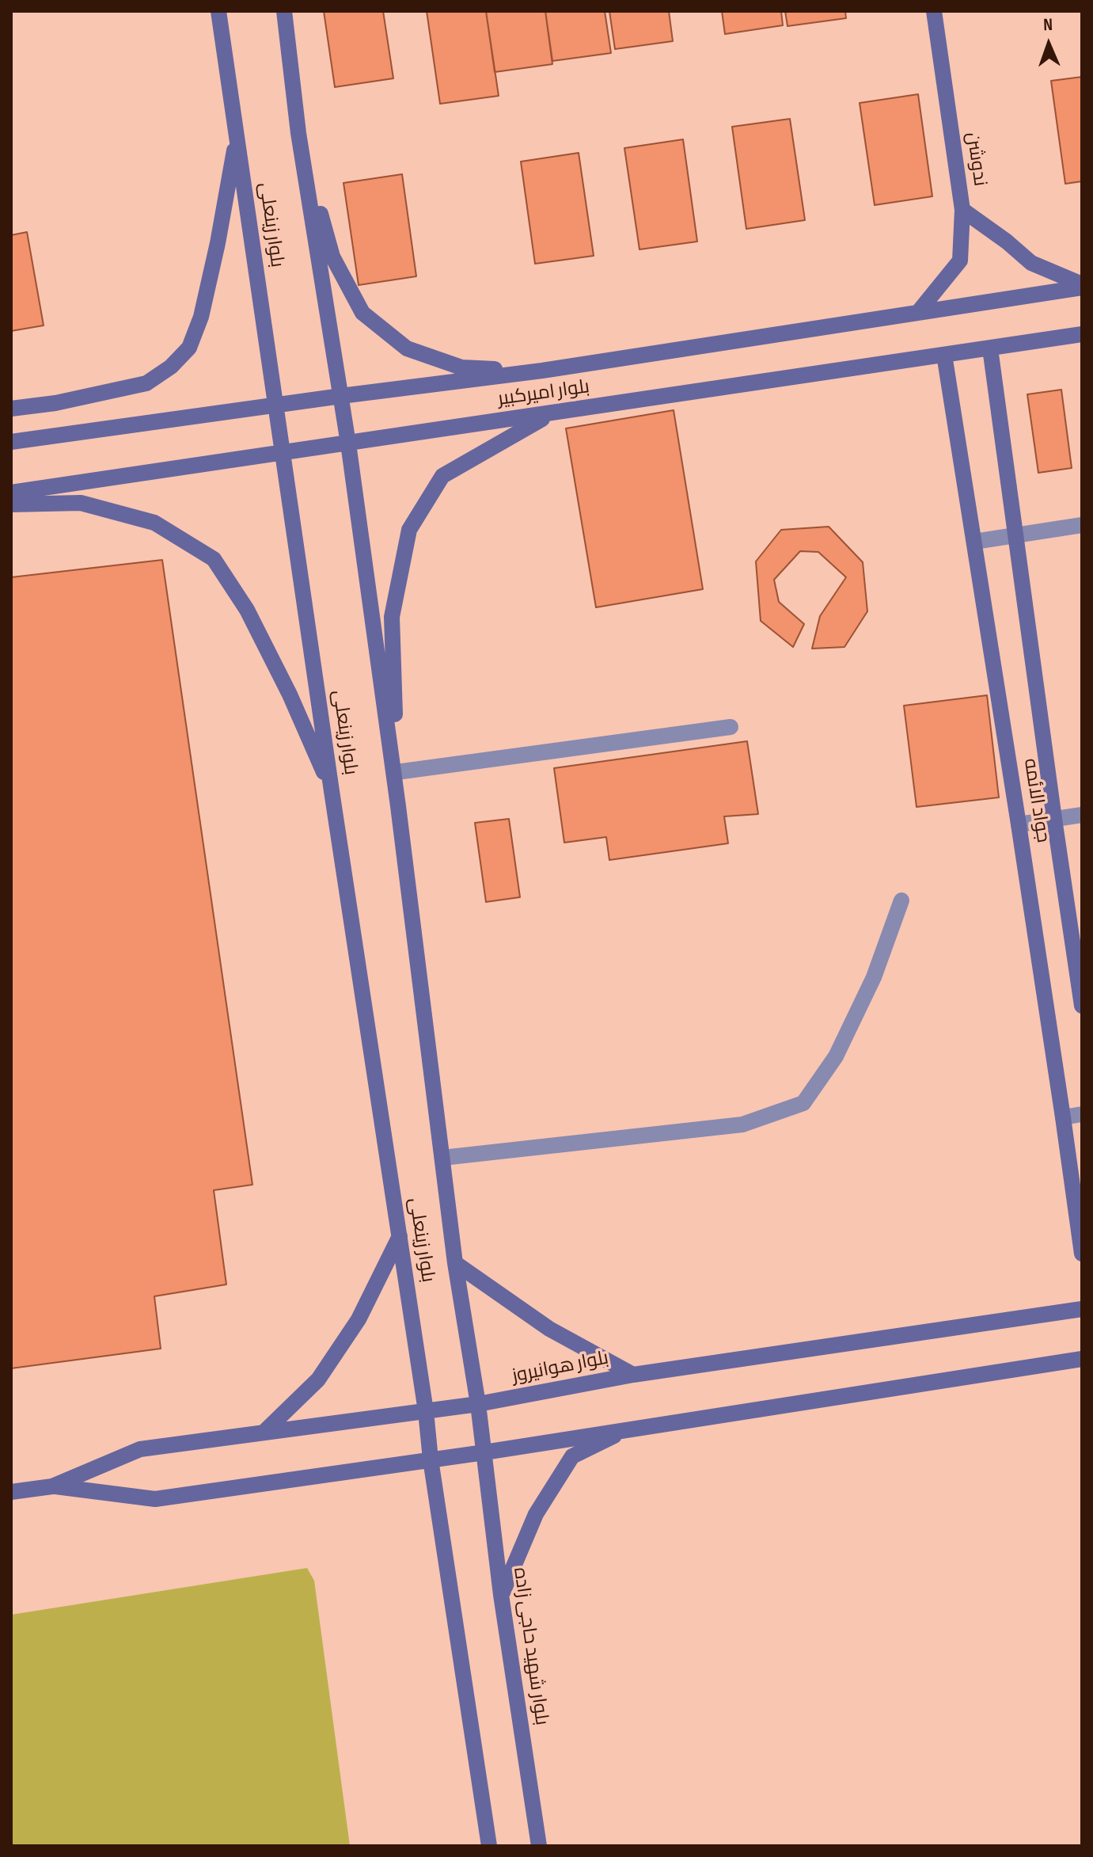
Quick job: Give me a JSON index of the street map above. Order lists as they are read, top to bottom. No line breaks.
{"streets":{"main road":["ندوشن","بلوار زینعلی","بلوار امیرکبیر","جواد الائمه","بلوار هوانیروز","بلوار شهید حاجی زاده"]},"crossings":[["ندوشن","بلوار امیرکبیر"],["بلوار زینعلی","بلوار امیرکبیر"],["بلوار زینعلی","بلوار هوانیروز"],["بلوار زینعلی","بلوار شهید حاجی زاده"],["بلوار امیرکبیر","جواد الائمه"],["بلوار هوانیروز","بلوار شهید حاجی زاده"]],"north":"top"}
